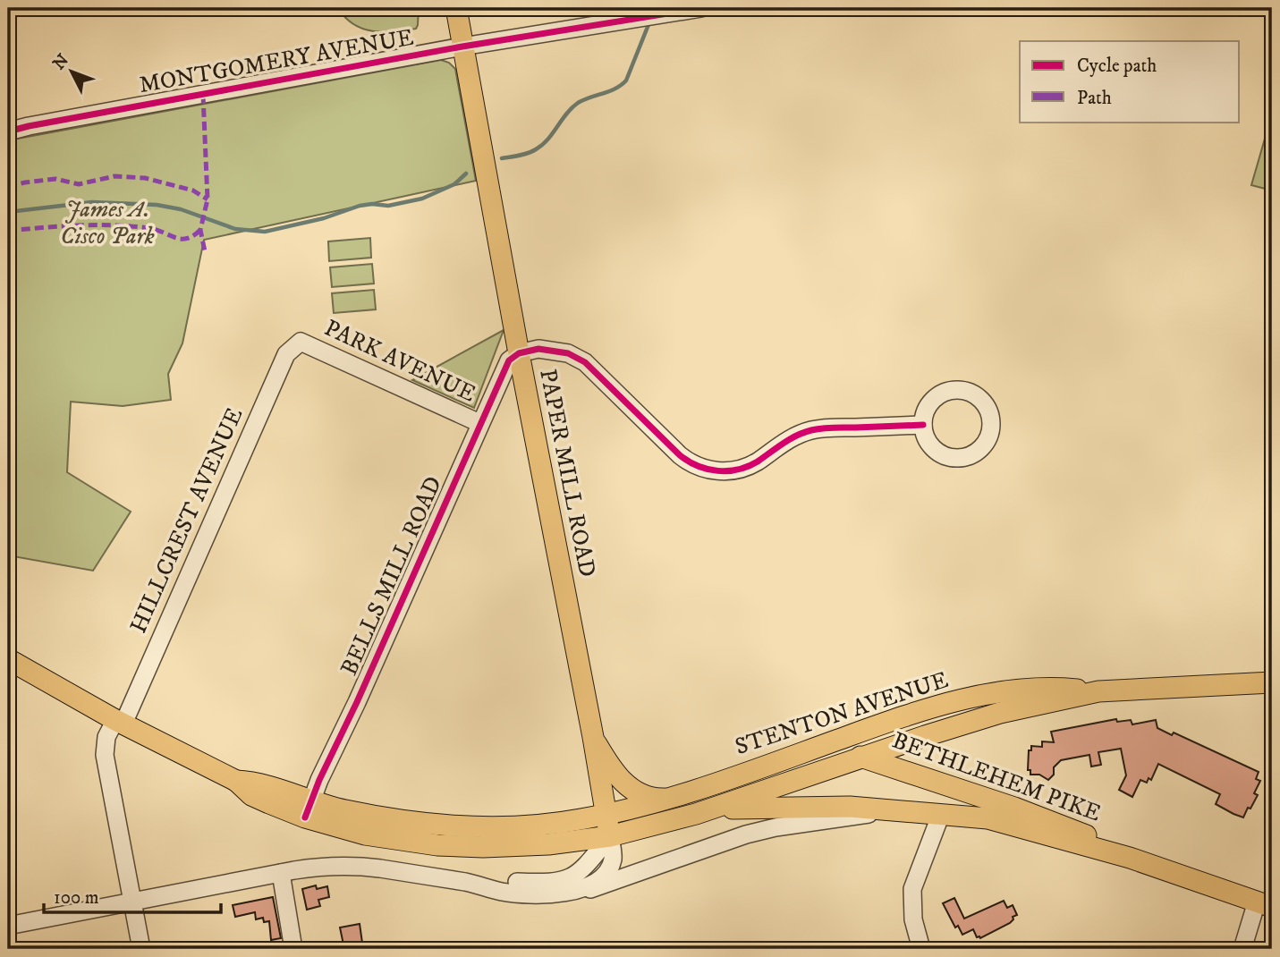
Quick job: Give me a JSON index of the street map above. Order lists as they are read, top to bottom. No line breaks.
{"streets":{"main road":["PAPER MILL ROAD","STENTON AVENUE","BETHLEHEM PIKE"],"street":["MONTGOMERY AVENUE","PARK AVENUE","HILLCREST AVENUE","BELLS MILL ROAD"]},"crossings":[["MONTGOMERY AVENUE","PAPER MILL ROAD"],["PARK AVENUE","HILLCREST AVENUE"],["PARK AVENUE","BELLS MILL ROAD"],["PAPER MILL ROAD","BELLS MILL ROAD"],["PAPER MILL ROAD","STENTON AVENUE"],["STENTON AVENUE","BETHLEHEM PIKE"]],"parks":["James A. Cisco Park"],"legend":["Cycle path","Path"],"scale_bar":"100 m","north":"top left"}
